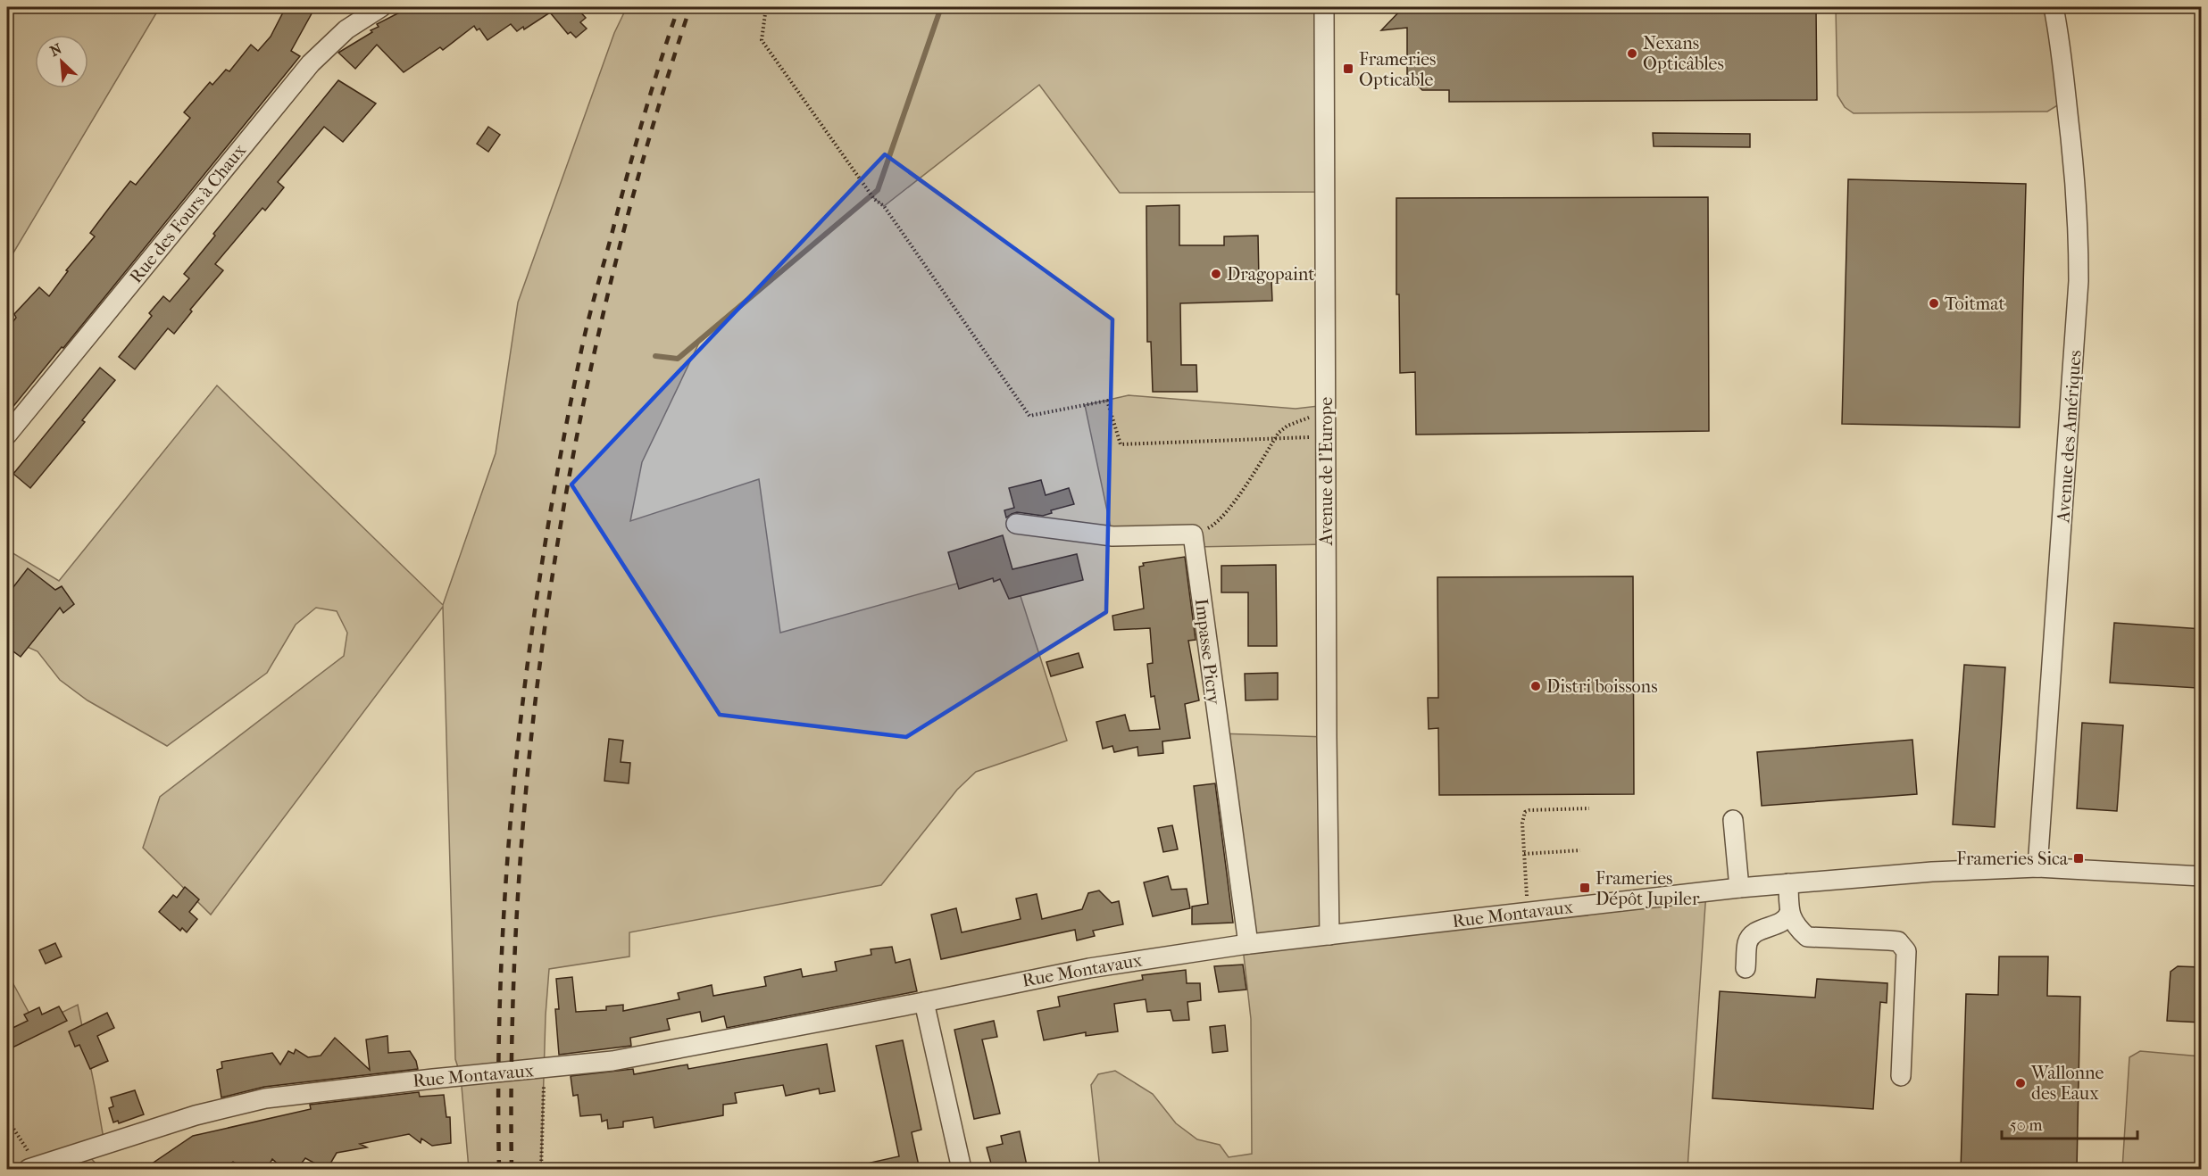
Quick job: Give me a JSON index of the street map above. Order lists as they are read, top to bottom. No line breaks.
{"streets":{"street":["Rue des Fours à Chaux","Avenue des Amériques","Avenue de l'Europe","Impasse Picry","Rue Montavaux"]},"crossings":[["Avenue des Amériques","Rue Montavaux"],["Avenue de l'Europe","Rue Montavaux"],["Impasse Picry","Rue Montavaux"]],"places":{"other":["Nexans Opticâbles","Dragopaint","Toitmat","Distri boissons","Wallonne des Eaux"],"transit":["Frameries Opticable","Frameries Sica","Frameries Dépôt Jupiler"]},"scale_bar":"50 m","north":"top left"}
